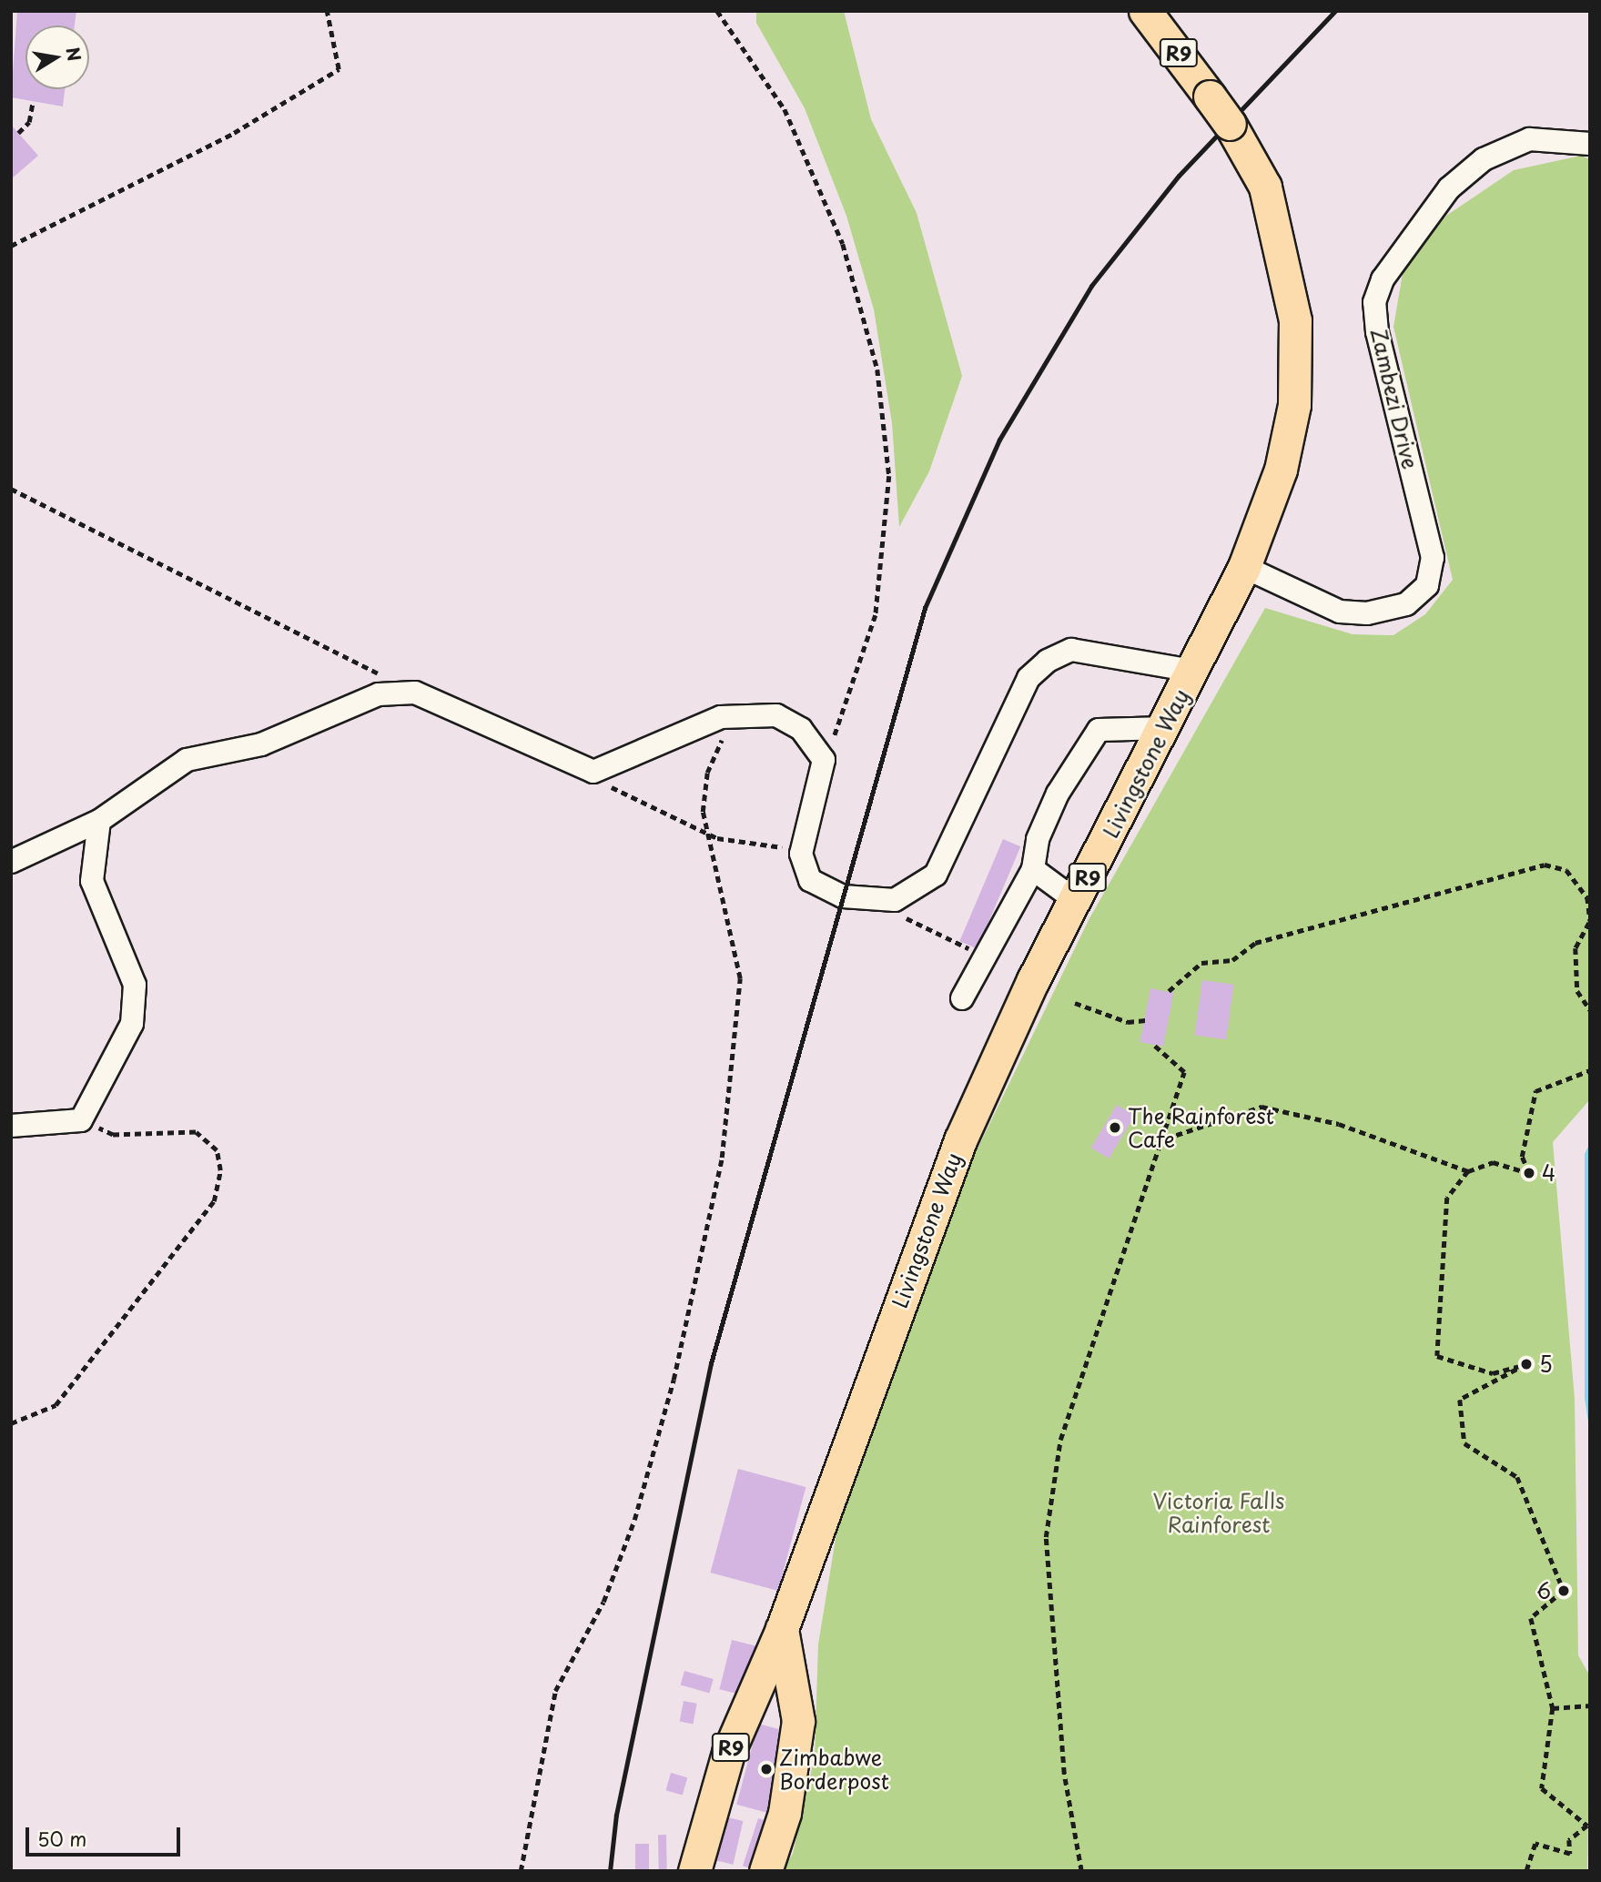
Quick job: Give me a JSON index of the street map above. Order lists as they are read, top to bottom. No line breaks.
{"streets":{"highway":["R9","Livingstone Way"],"street":["Zambezi Drive"]},"crossings":[["Zambezi Drive","Livingstone Way"]],"parks":["Victoria Falls Rainforest"],"places":["The Rainforest Cafe","4","5","6","Zimbabwe Borderpost"],"scale_bar":"50 m","north":"right"}
